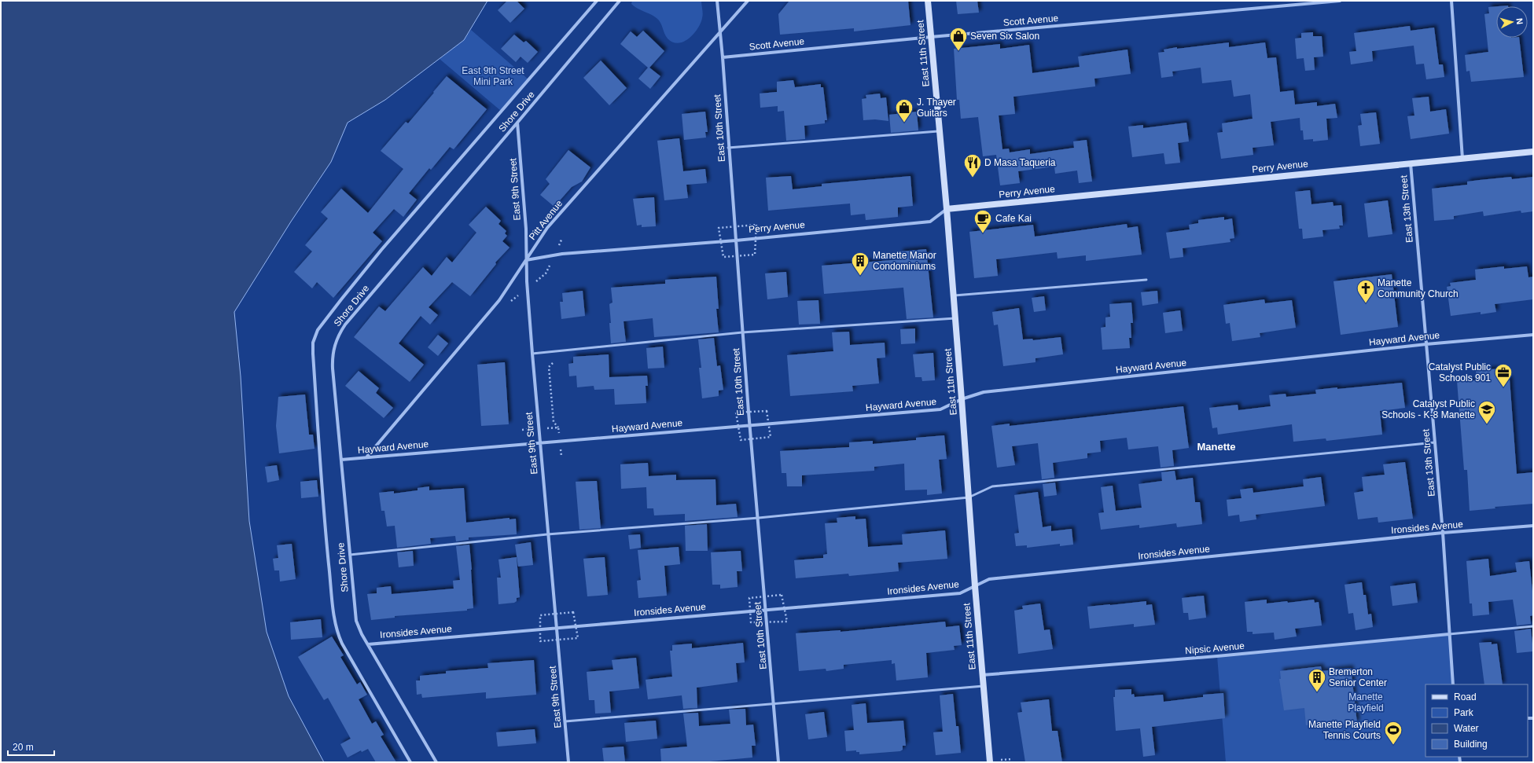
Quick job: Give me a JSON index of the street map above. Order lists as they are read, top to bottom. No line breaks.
{"streets":{"main road":["East 11th Street","Perry Avenue"],"street":["Scott Avenue","Shore Drive","East 10th Street","East 9th Street","East 13th Street","Pitt Avenue","Hayward Avenue","Ironsides Avenue","Nipsic Avenue"]},"crossings":[["Scott Avenue","East 11th Street"],["Scott Avenue","East 10th Street"],["East 11th Street","Perry Avenue"],["East 11th Street","Hayward Avenue"],["East 11th Street","Ironsides Avenue"],["East 11th Street","Nipsic Avenue"],["Shore Drive","East 9th Street"],["Shore Drive","Hayward Avenue"],["Shore Drive","Ironsides Avenue"],["East 10th Street","Perry Avenue"],["East 10th Street","Pitt Avenue"],["East 10th Street","Hayward Avenue"],["East 10th Street","Ironsides Avenue"],["Perry Avenue","East 9th Street"],["Perry Avenue","East 13th Street"],["Perry Avenue","Pitt Avenue"],["East 9th Street","Pitt Avenue"],["East 9th Street","Hayward Avenue"],["East 9th Street","Ironsides Avenue"],["East 13th Street","Hayward Avenue"],["East 13th Street","Ironsides Avenue"],["East 13th Street","Nipsic Avenue"],["Pitt Avenue","Hayward Avenue"]],"districts":["Manette"],"parks":["East 9th Street Mini Park","Manette Playfield"],"places":{"shop":["Seven Six Salon","J. Thayer Guitars"],"restaurant":["D Masa Taqueria"],"cafe":["Cafe Kai"],"building":["Manette Manor Condominiums","Bremerton Senior Center"],"church":["Manette Community Church"],"office":["Catalyst Public Schools 901"],"school or university":["Catalyst Public Schools - K-8 Manette"],"sports":["Manette Playfield Tennis Courts"]},"legend":["Road","Park","Water","Building"],"scale_bar":"20 m","north":"right"}
